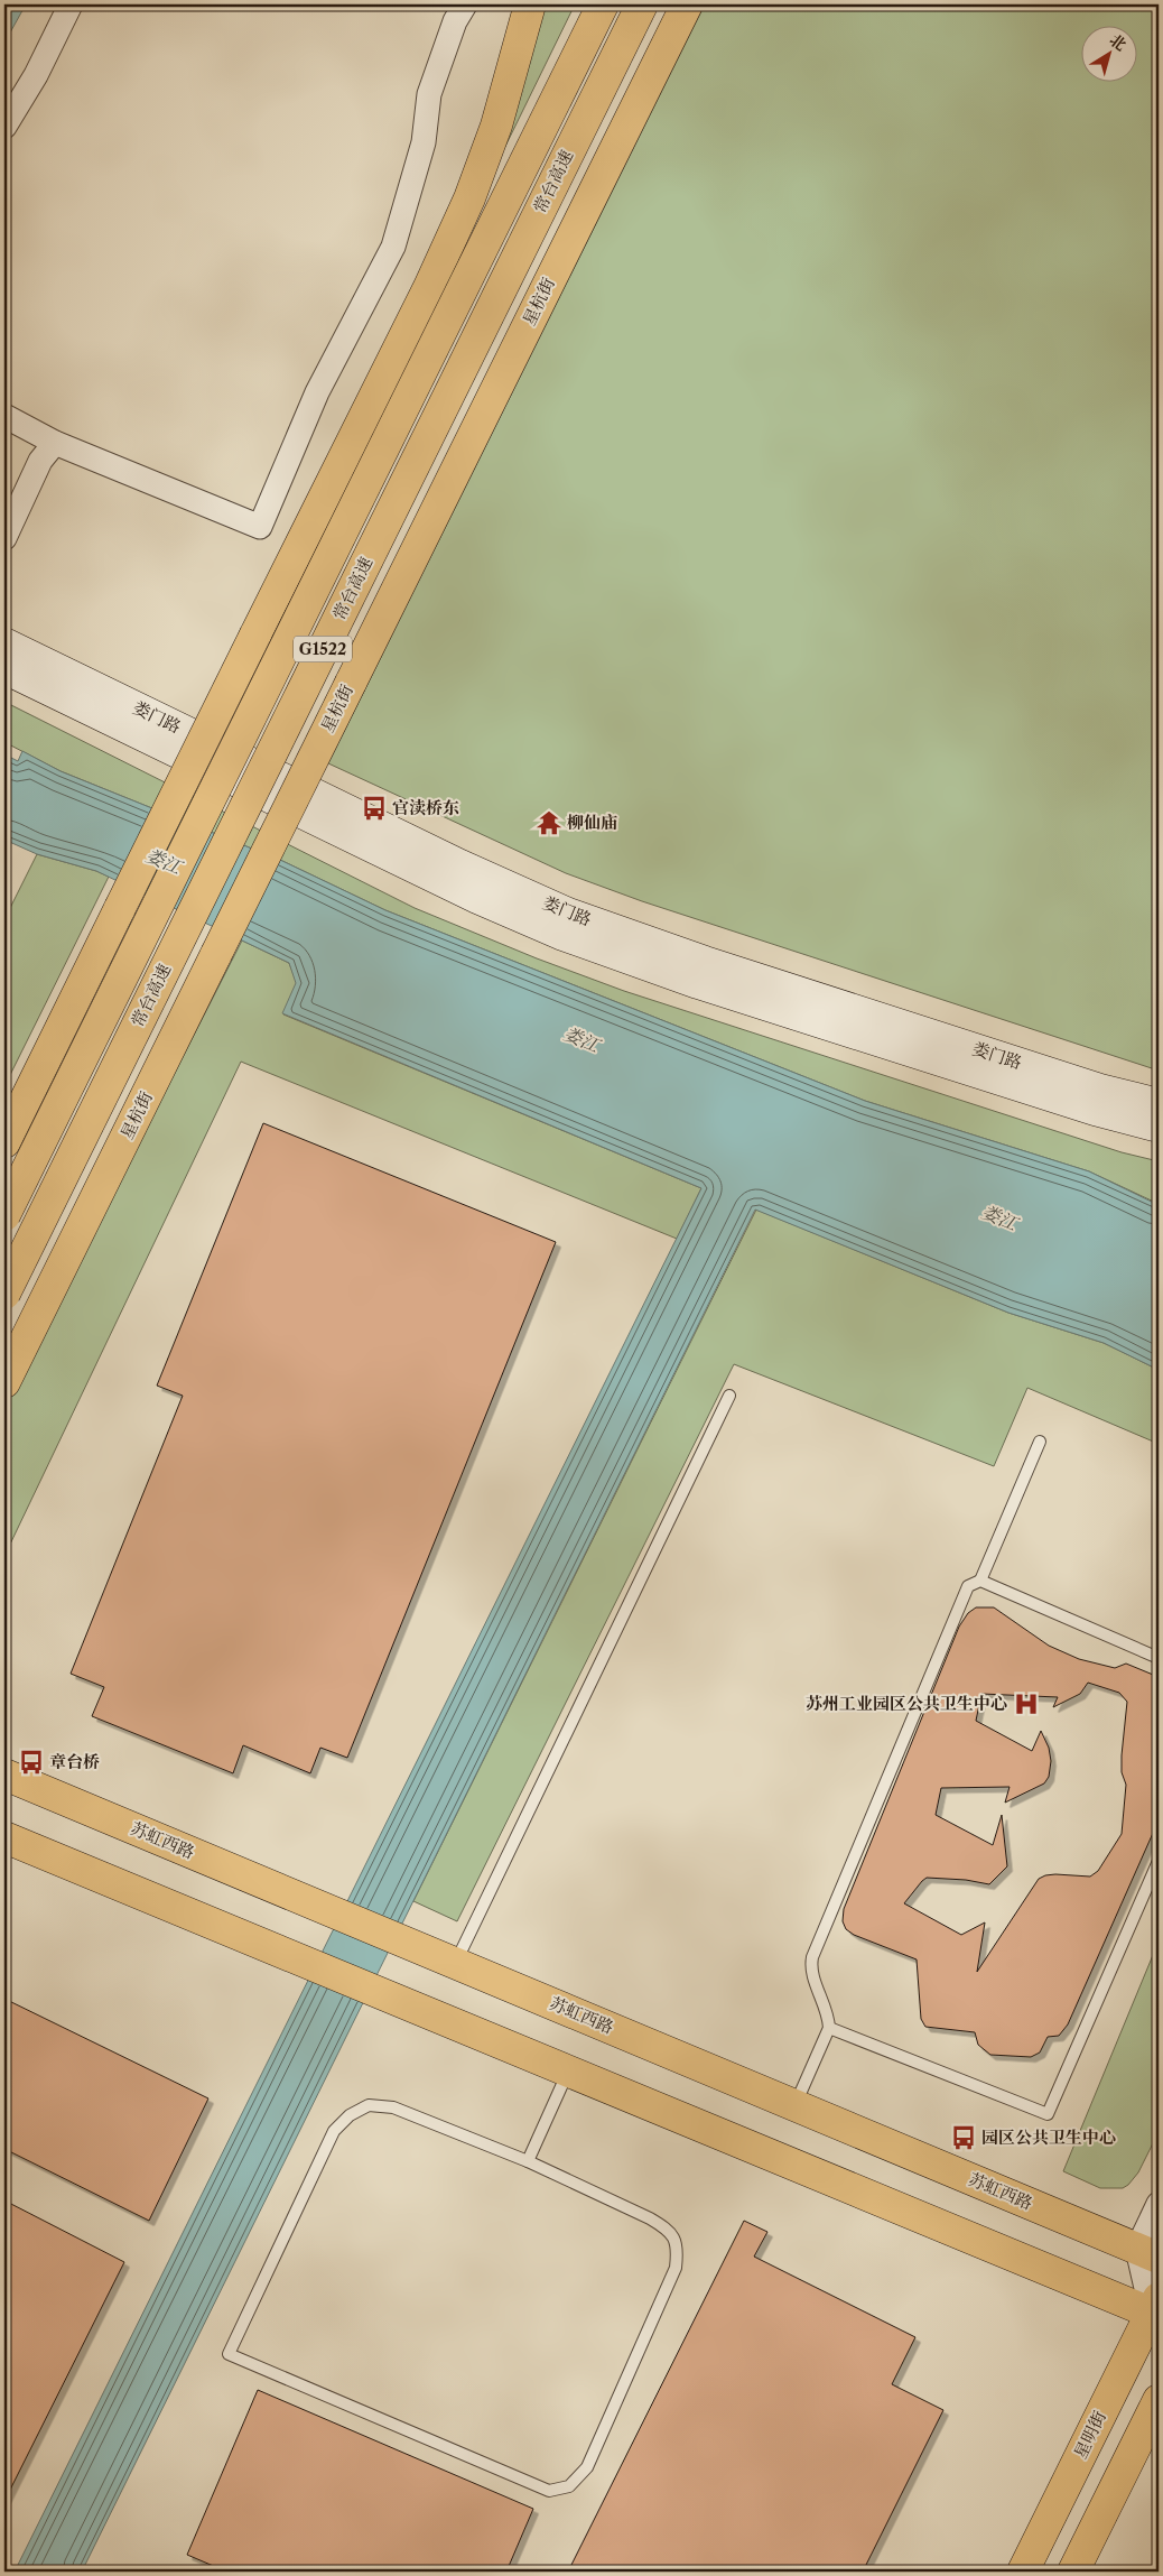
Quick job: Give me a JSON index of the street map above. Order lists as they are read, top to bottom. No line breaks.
{"streets":{"main road":["常台高速","星杭街","G1522","娄门路","苏虹西路","星明街"]},"water":["娄江"],"places":{"bus stop":["官渎桥东","章台桥","园区公共卫生中心"],"temple":["柳仙庙"],"hospital":["苏州工业园区公共卫生中心"]},"north":"top right"}
